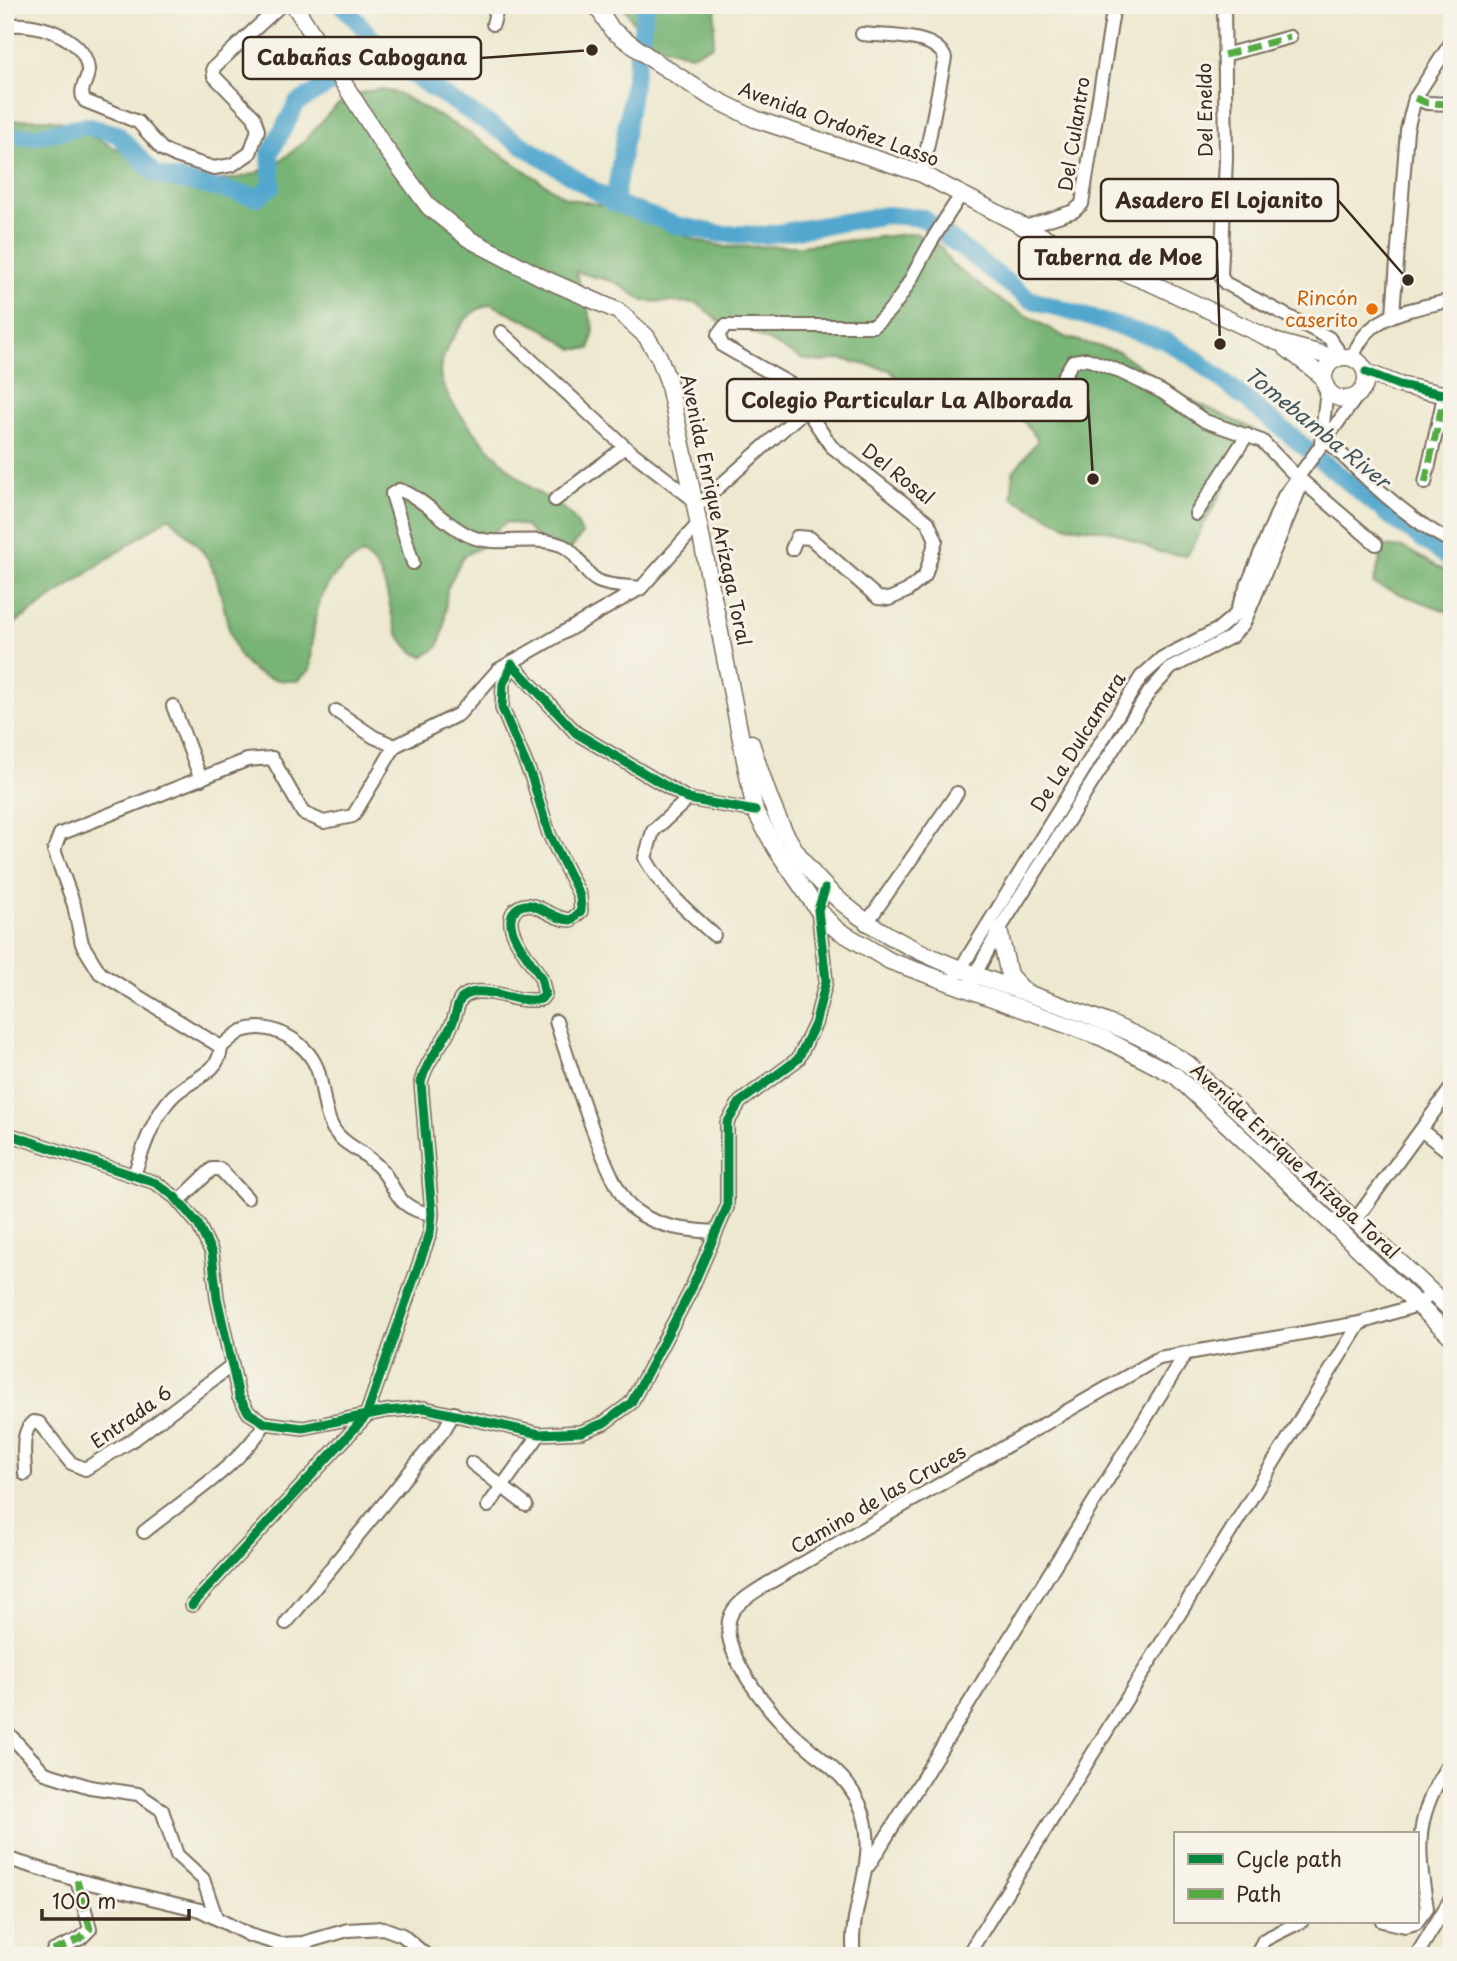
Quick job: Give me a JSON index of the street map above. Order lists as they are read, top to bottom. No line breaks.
{"streets":{"main road":["Avenida Ordoñez Lasso","Avenida Enrique Arízaga Toral"],"street":["Del Eneldo","Del Culantro","Del Rosal","De La Dulcamara","Entrada 6","Camino de las Cruces"]},"crossings":[["Del Eneldo","Avenida Ordoñez Lasso"],["Del Eneldo","De La Dulcamara"],["Avenida Ordoñez Lasso","Del Culantro"],["Avenida Ordoñez Lasso","Del Rosal"],["Avenida Ordoñez Lasso","De La Dulcamara"],["Avenida Enrique Arízaga Toral","De La Dulcamara"],["Avenida Enrique Arízaga Toral","Camino de las Cruces"]],"water":["Tomebamba River"],"places":["Cabañas Cabogana","Asadero El Lojanito","Rincón caserito","Taberna de Moe","Colegio Particular La Alborada"],"legend":["Cycle path","Path"],"scale_bar":"100 m"}
